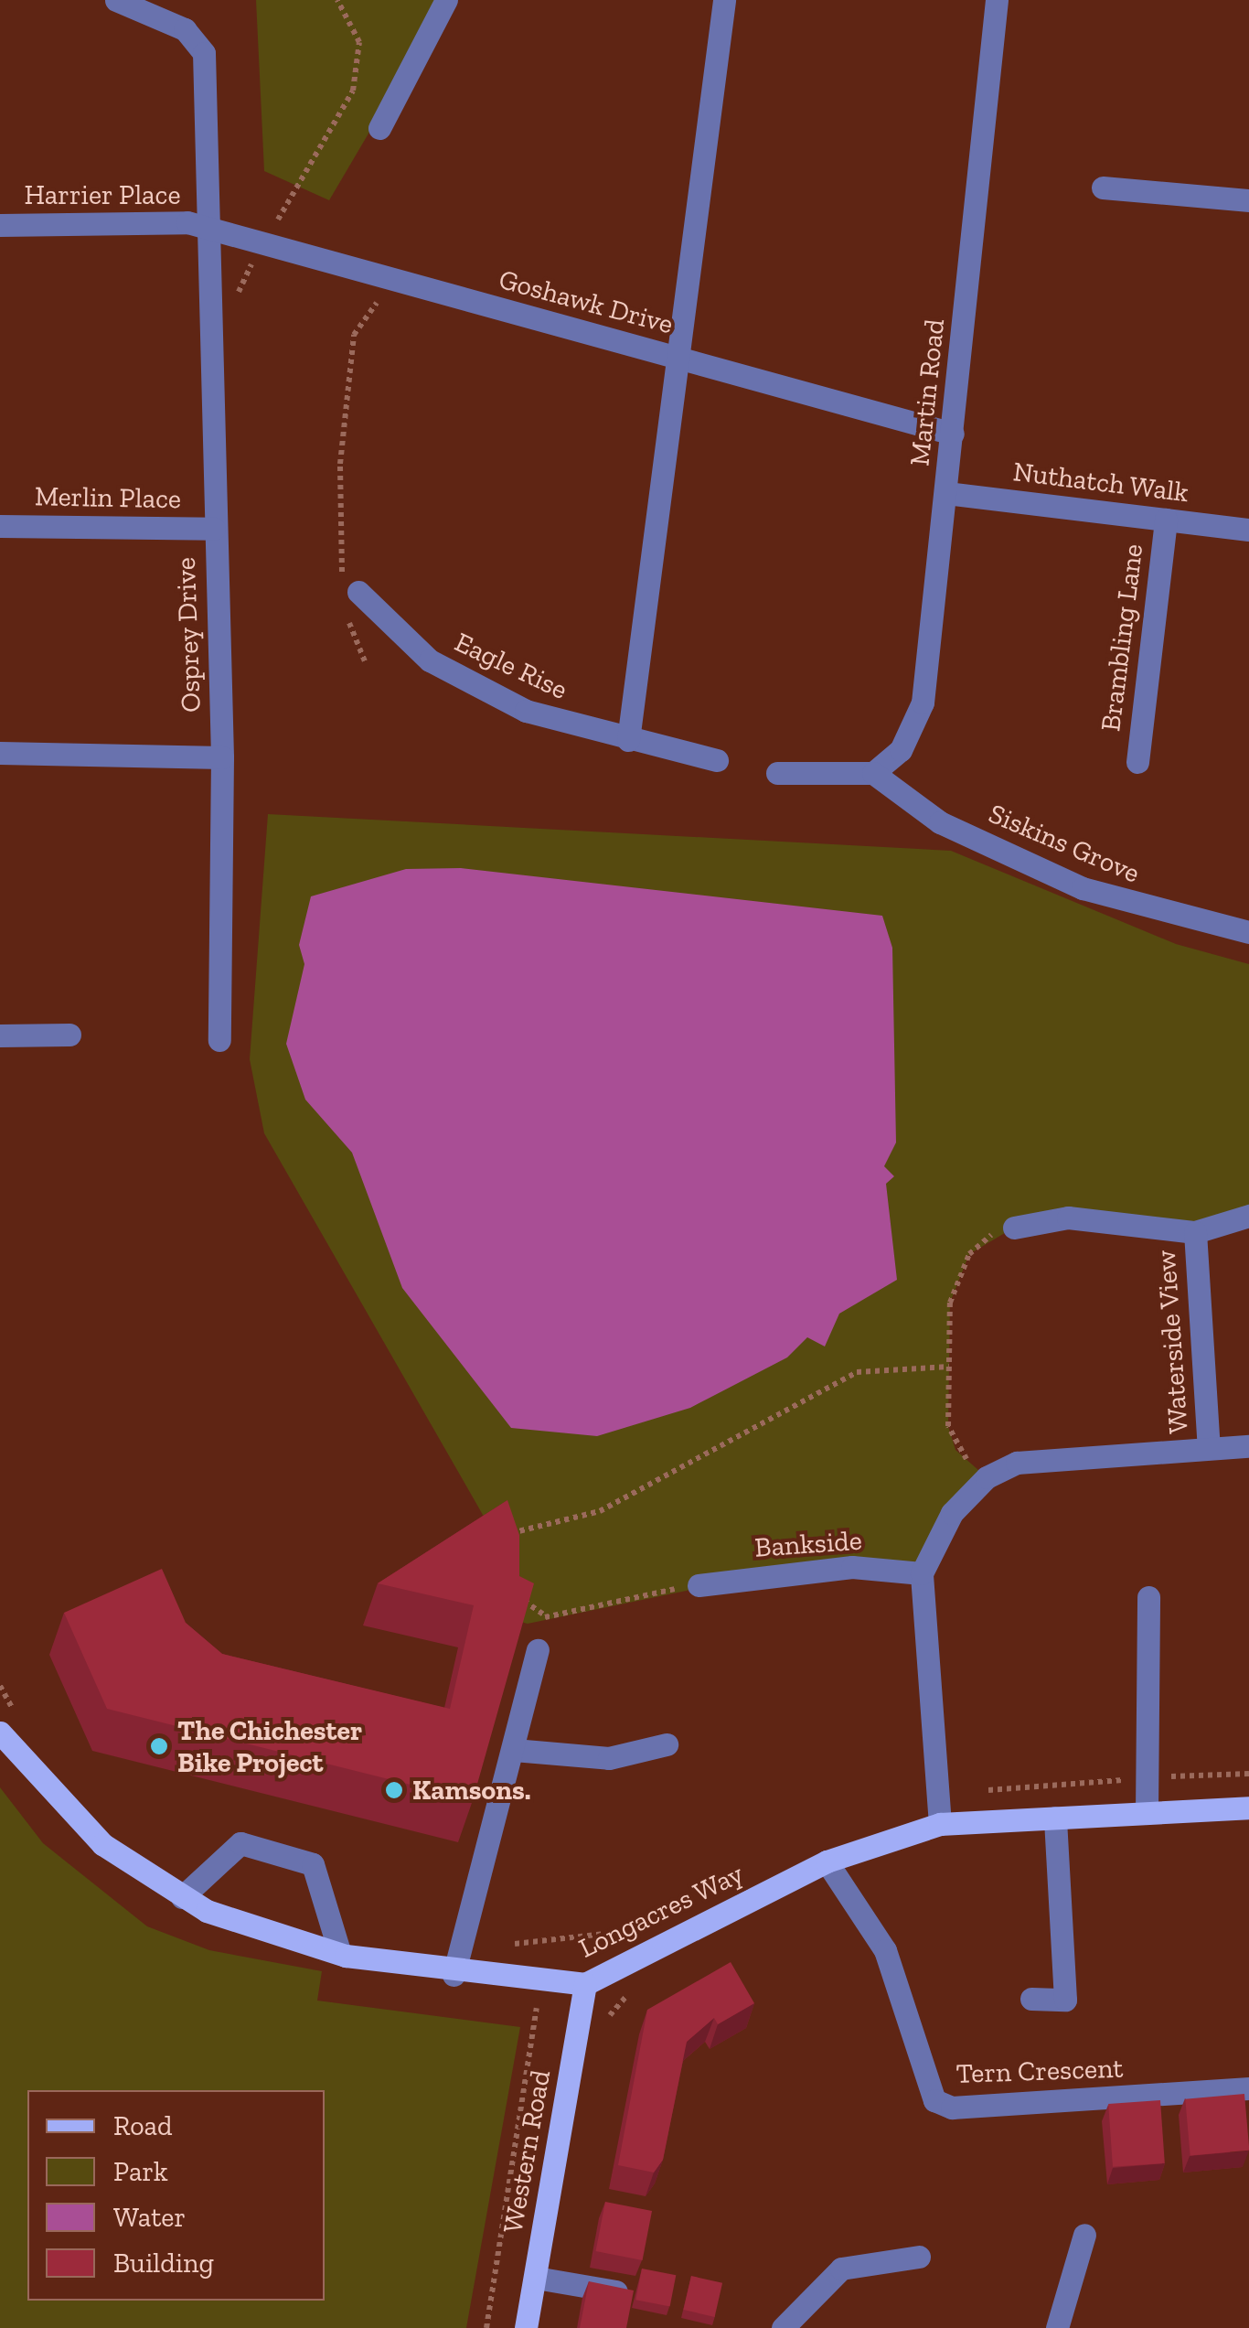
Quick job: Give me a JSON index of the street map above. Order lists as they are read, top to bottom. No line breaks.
{"streets":{"main road":["Longacres Way","Western Road"],"street":["Harrier Place","Goshawk Drive","Martin Road","Nuthatch Walk","Merlin Place","Osprey Drive","Brambling Lane","Eagle Rise","Siskins Grove","Waterside View","Bankside","Tern Crescent"]},"crossings":[["Harrier Place","Goshawk Drive"],["Harrier Place","Osprey Drive"],["Goshawk Drive","Martin Road"],["Goshawk Drive","Osprey Drive"],["Martin Road","Nuthatch Walk"],["Martin Road","Siskins Grove"],["Nuthatch Walk","Brambling Lane"],["Merlin Place","Osprey Drive"],["Longacres Way","Tern Crescent"],["Longacres Way","Western Road"]],"places":["The Chichester Bike Project","Kamsons."],"legend":["Road","Park","Water","Building"]}
